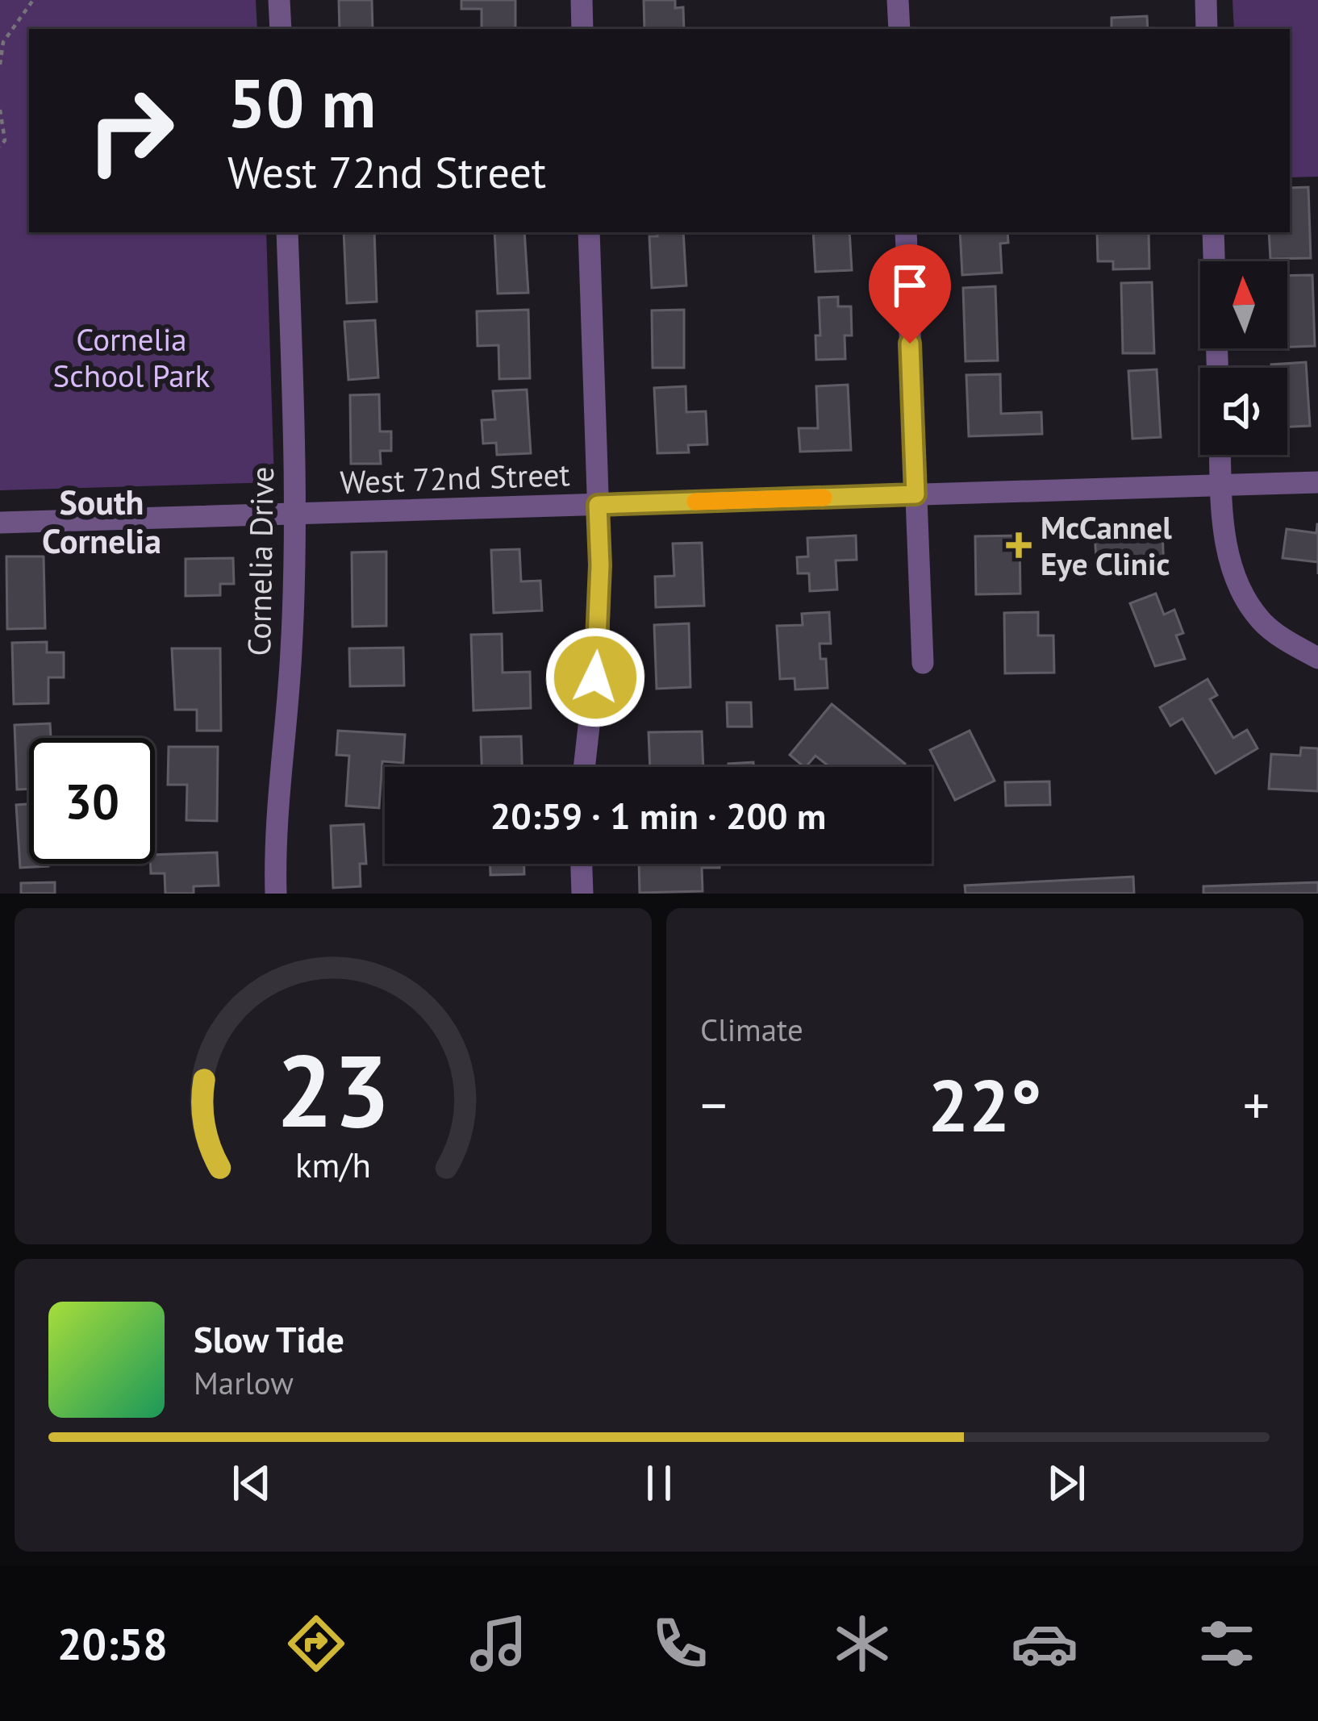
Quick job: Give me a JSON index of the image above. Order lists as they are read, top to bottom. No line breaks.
{"streets":{"street":["West 72nd Street","Cornelia Drive"]},"crossings":[["West 72nd Street","Cornelia Drive"]],"districts":["South Cornelia"],"parks":["Cornelia School Park"],"places":{"health":["McCannel Eye Clinic"]},"north":"top","page":{"turn":["50 m","West 72nd Street"],"limit":"30","trip":"20:59 · 1 min · 200 m","tile":"Climate","heat":["−","22°","+"],"song":["Slow Tide","Marlow"],"tabs":"20:58","gauge":["23","km/h"]}}
